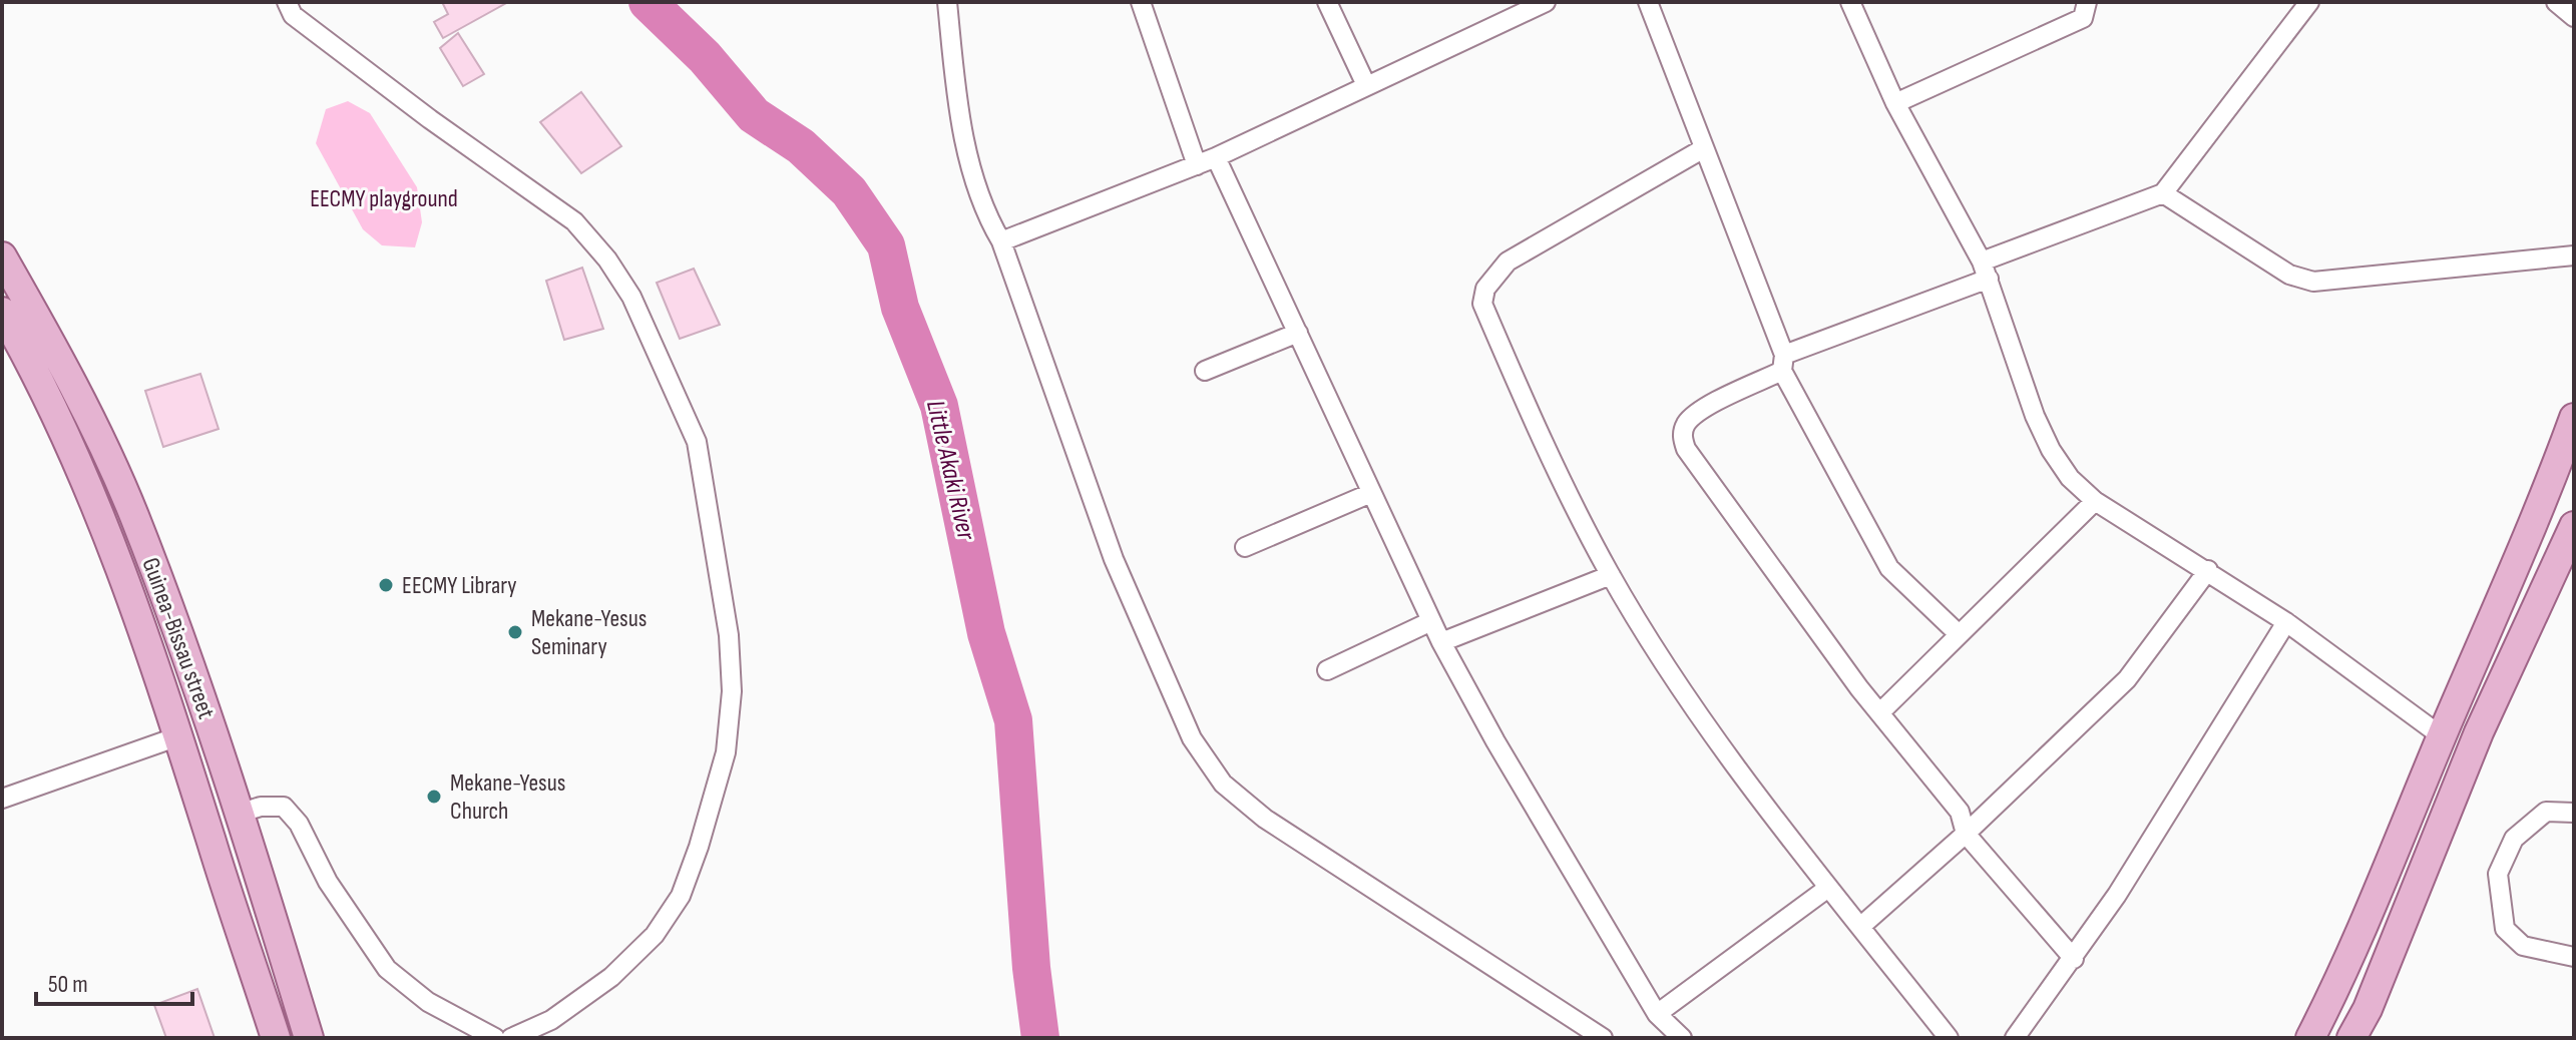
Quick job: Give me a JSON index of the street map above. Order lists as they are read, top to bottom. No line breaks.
{"streets":{"main road":["Guinea-Bissau street"]},"water":["Little Akaki River"],"parks":["EECMY playground"],"places":["EECMY Library","Mekane-Yesus Seminary","Mekane-Yesus Church"],"scale_bar":"50 m"}
